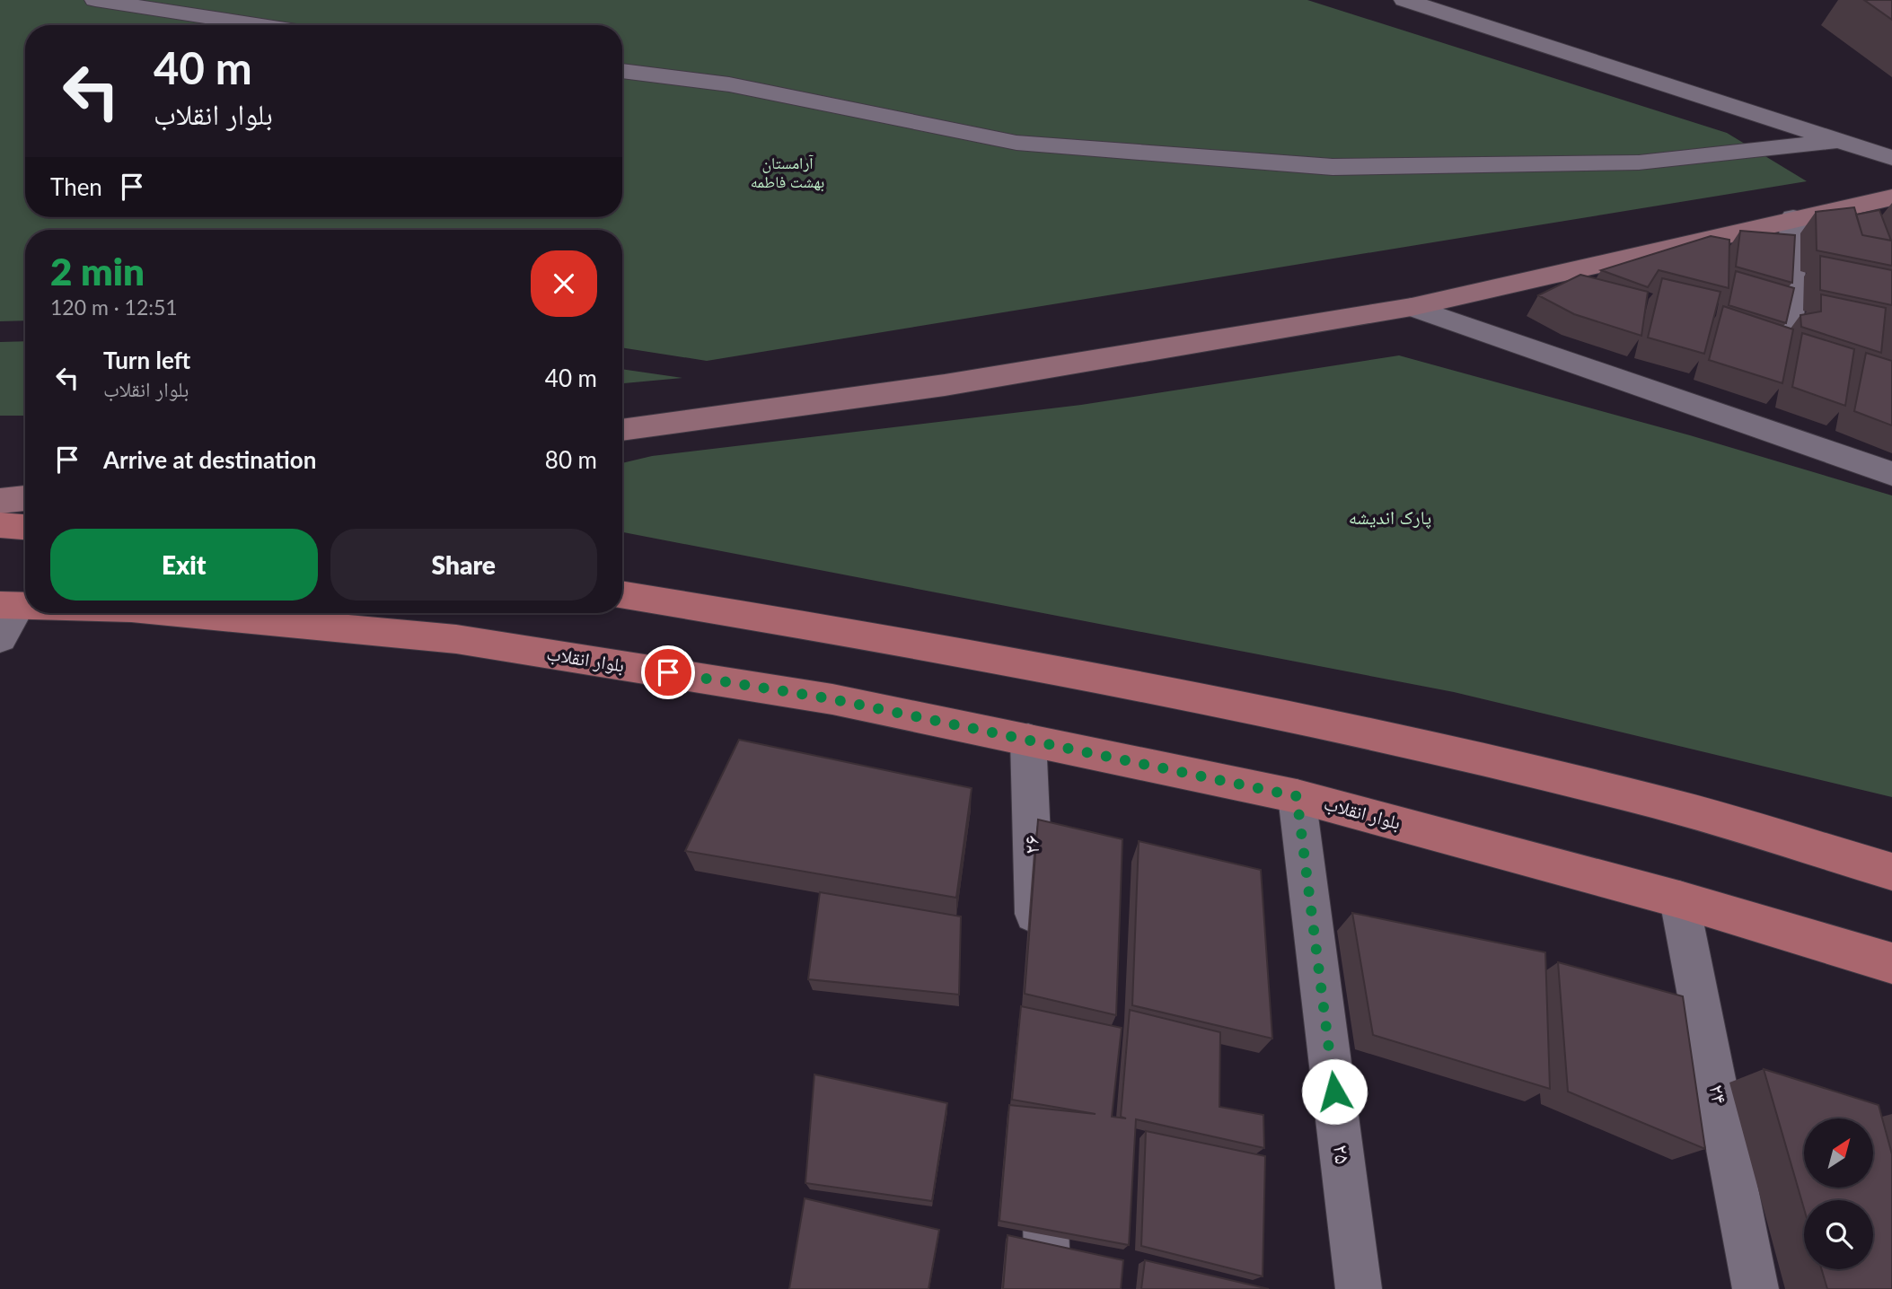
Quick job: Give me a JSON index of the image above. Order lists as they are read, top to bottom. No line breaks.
{"streets":{"main road":["بلوار انقلاب"],"street":["۲۶","۲۴","۲۵"]},"crossings":[["بلوار انقلاب","۲۶"],["بلوار انقلاب","۲۴"],["بلوار انقلاب","۲۵"]],"parks":["آرامستان بهشت فاطمه","پارک اندیشه"],"north":"top right","page":{"turn":["40 m","بلوار انقلاب"],"then":"Then","heading":["2 min","120 m · 12:51"],"list":[{"name":"Turn left","note":"بلوار انقلاب","value":"40 m"},{"name":"Arrive at destination","value":"80 m"}],"buttons":["Exit","Share"]}}
